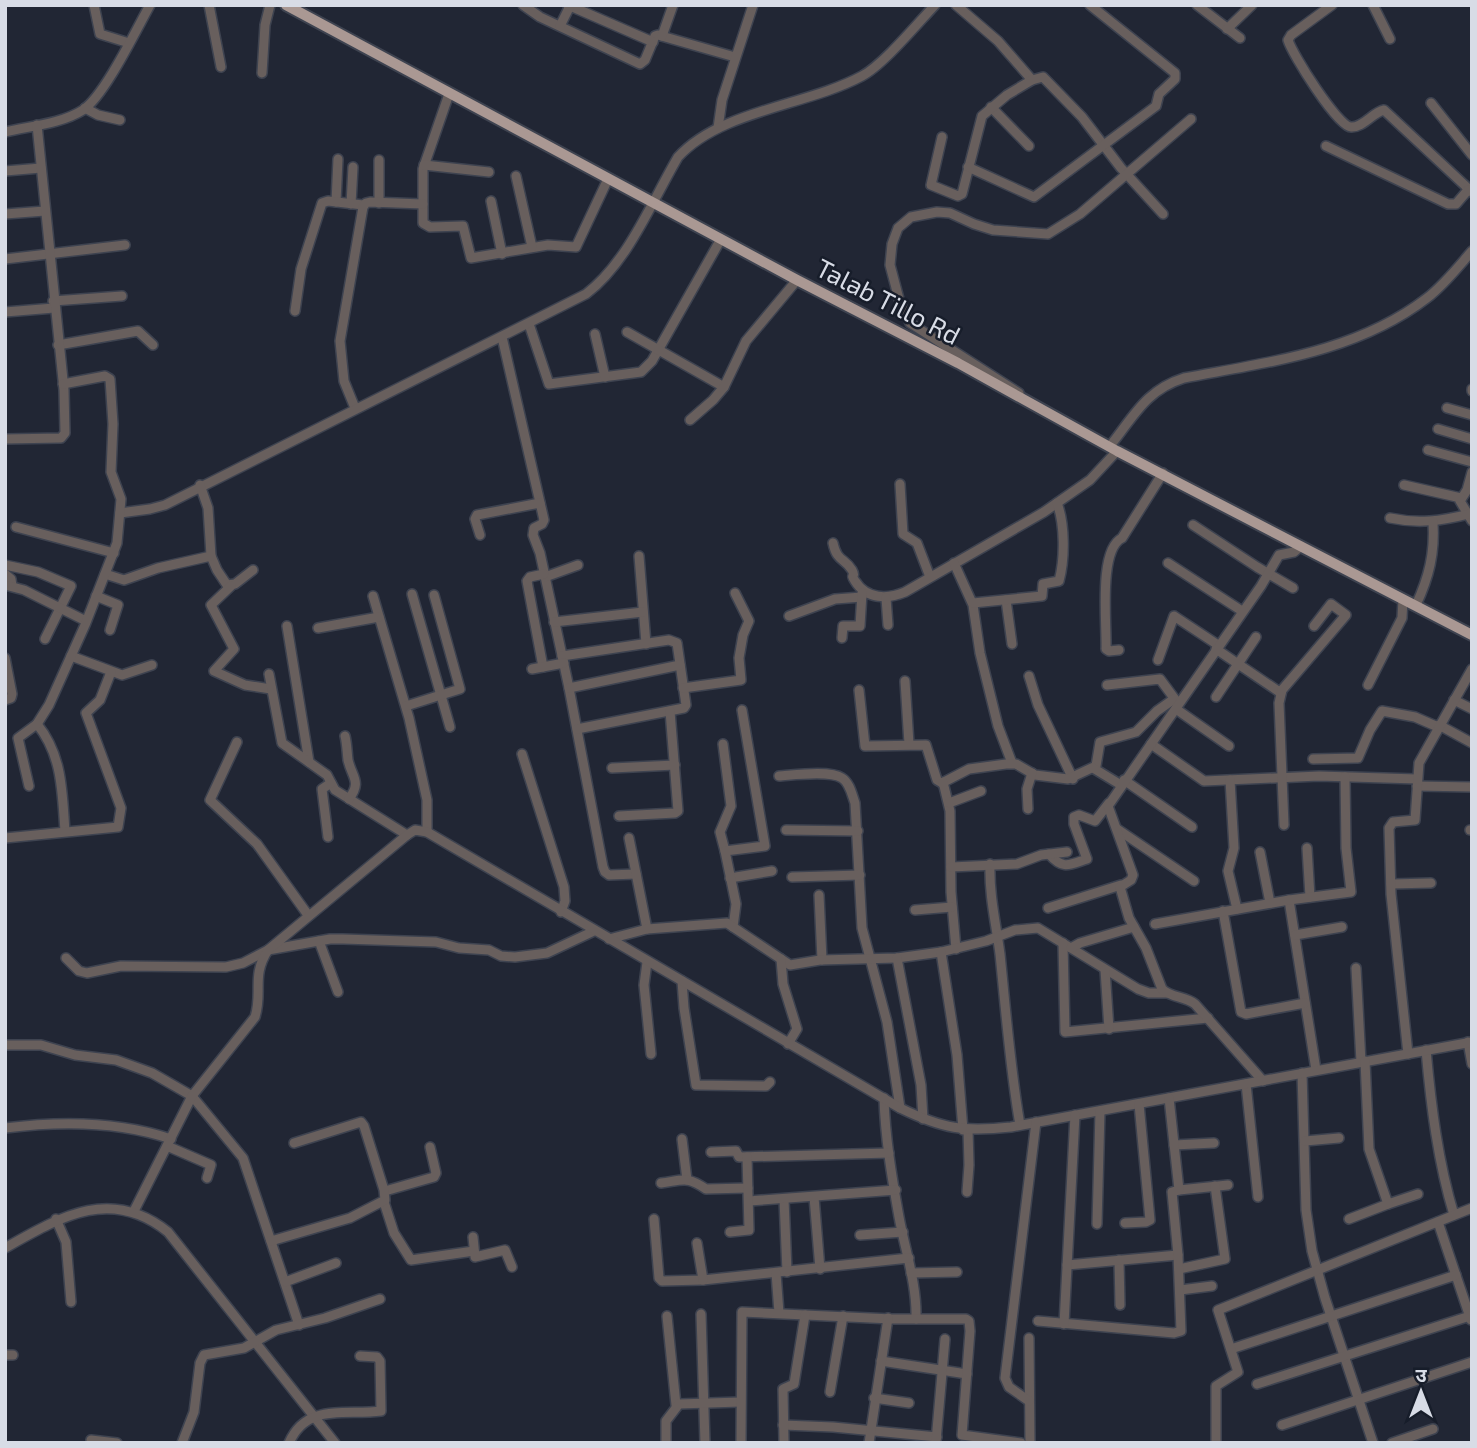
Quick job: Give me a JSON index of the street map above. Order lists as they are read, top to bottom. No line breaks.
{"streets":{"main road":["Talab Tillo Rd"]},"north":"top"}
